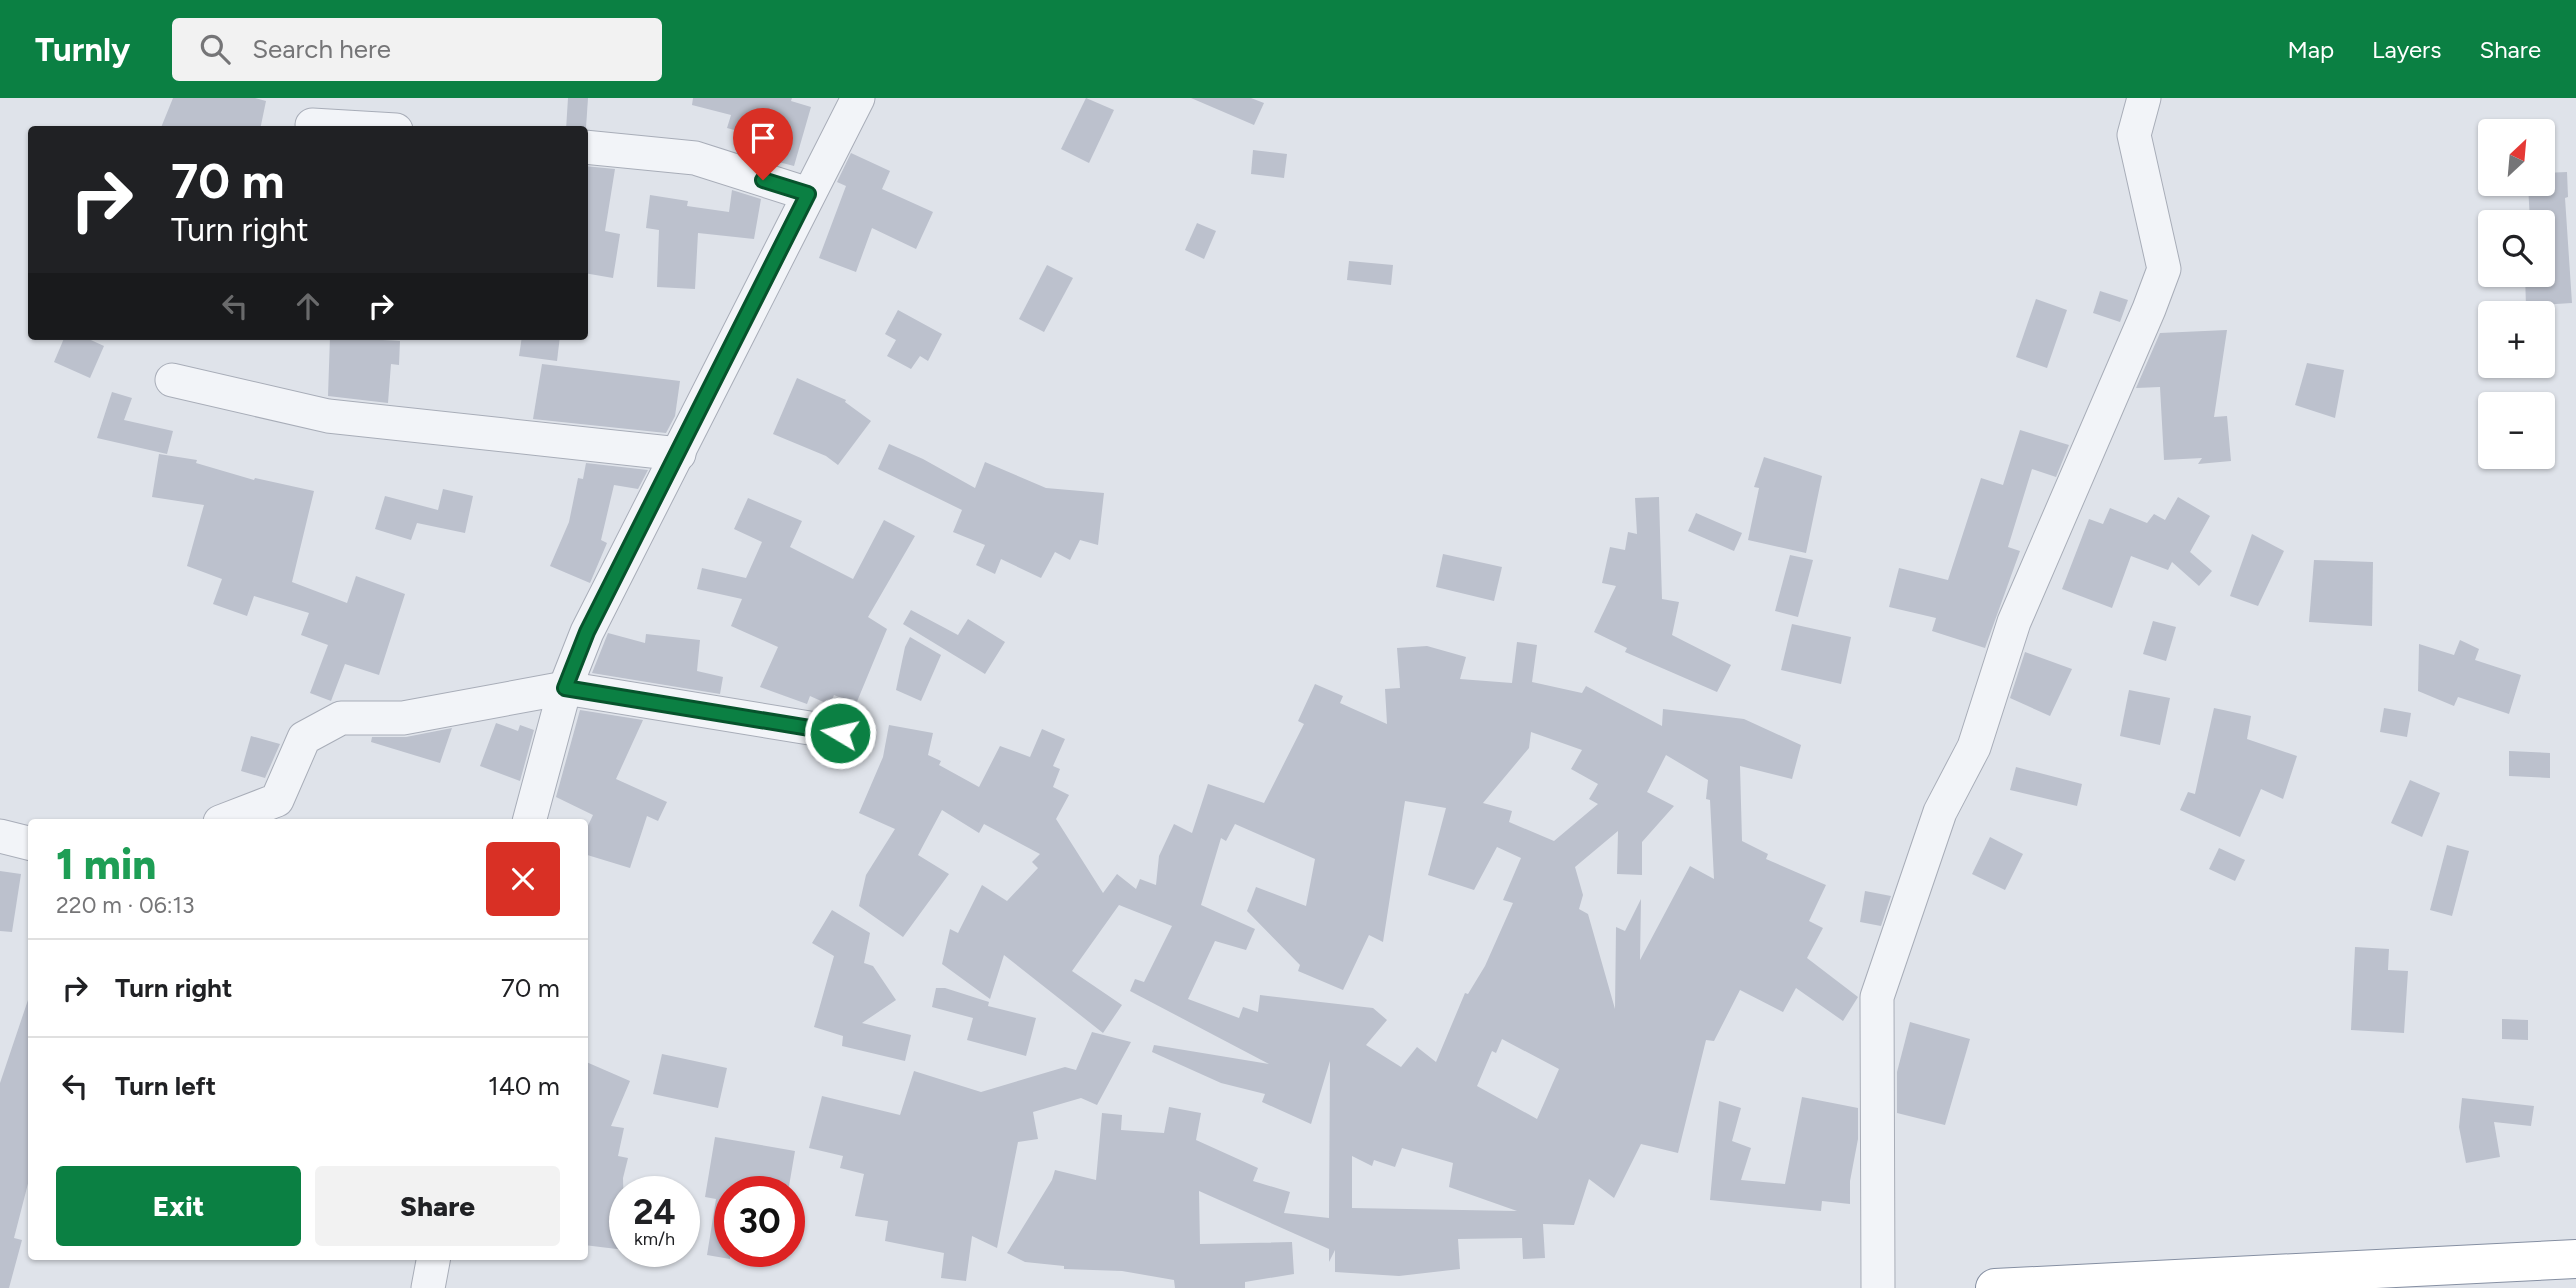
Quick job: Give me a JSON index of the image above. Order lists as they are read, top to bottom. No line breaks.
{"north":"top right","page":{"header":"Turnly","search":"Search here","nav":["Map","Layers","Share"],"map_buttons":["+","−"],"turn":["70 m","Turn right"],"heading":["1 min","220 m · 06:13"],"list":[{"name":"Turn right","value":"70 m"},{"name":"Turn left","value":"140 m"}],"buttons":["Exit","Share"],"speed":"24 km/h","limit":"30"}}
